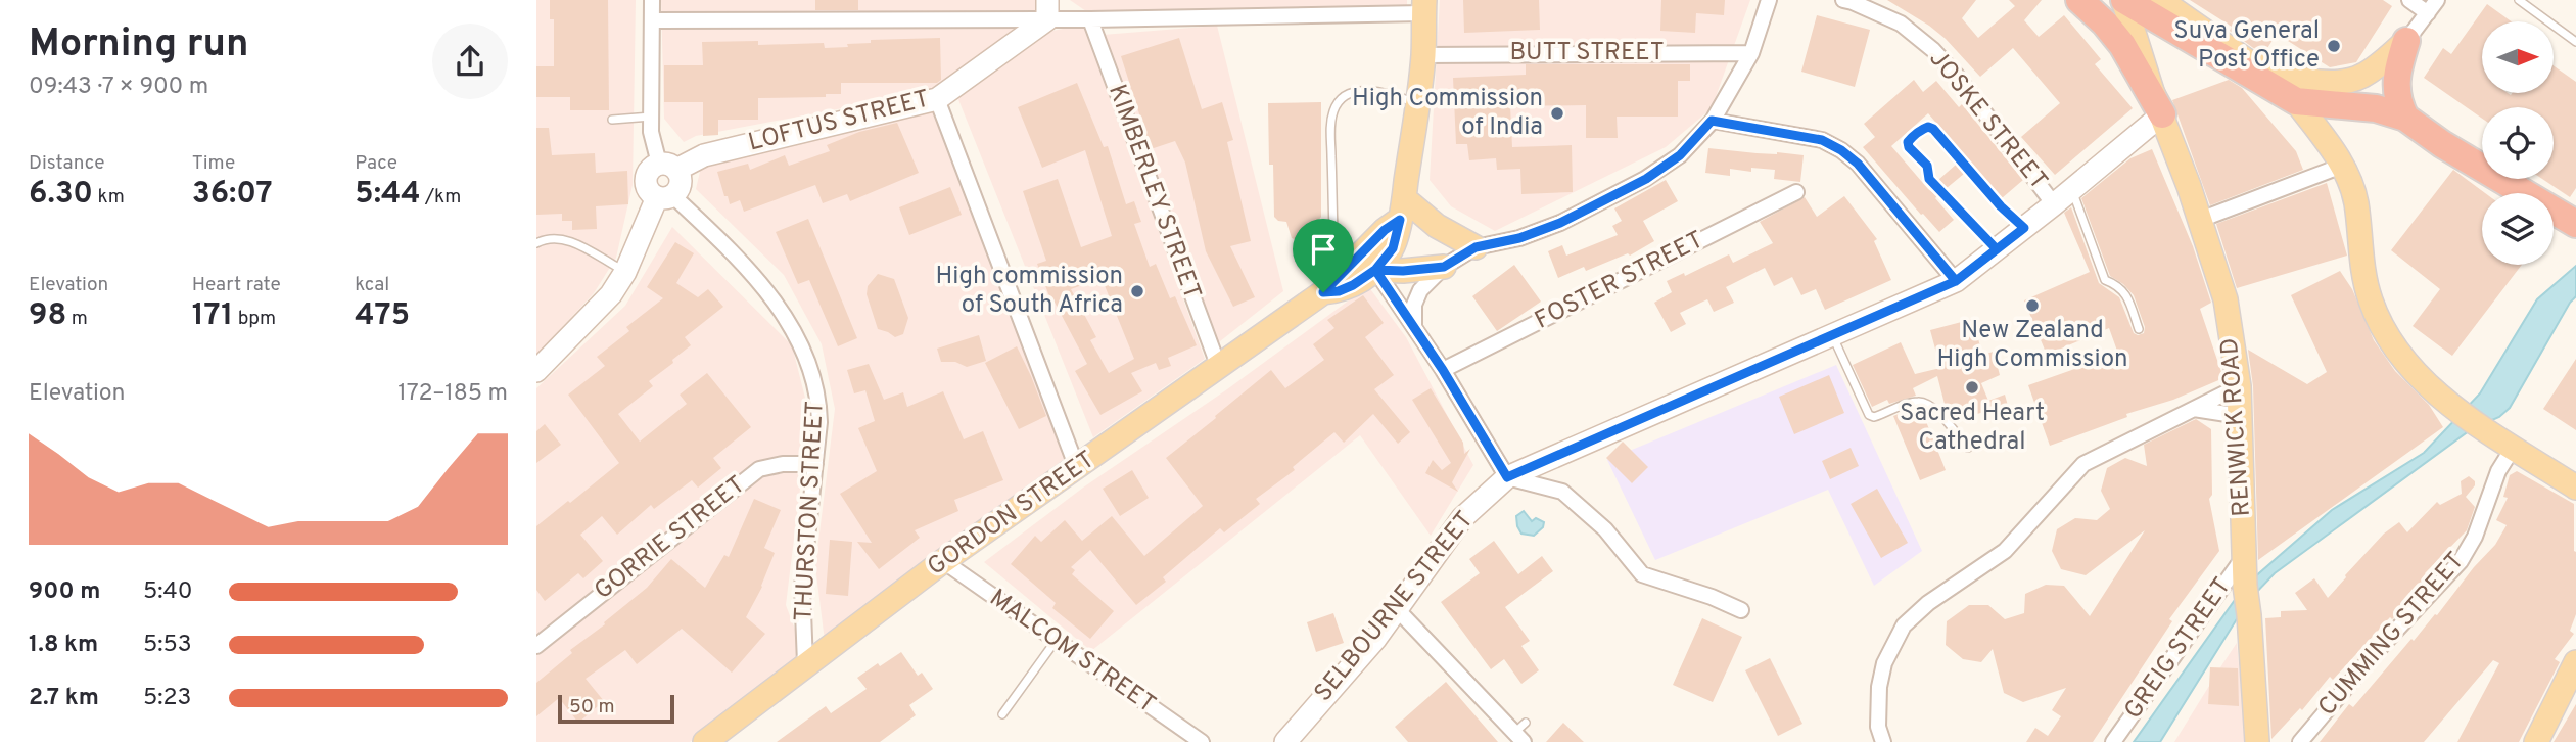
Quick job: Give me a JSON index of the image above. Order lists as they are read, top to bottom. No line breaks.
{"streets":{"main road":["LOFTUS STREET","RENWICK ROAD","GORDON STREET","SELBOURNE STREET"],"street":["BUTT STREET","JOSKE STREET","KIMBERLEY STREET","FOSTER STREET","THURSTON STREET","GORRIE STREET","CUMMING STREET","GREIG STREET","MALCOM STREET"]},"crossings":[["JOSKE STREET","SELBOURNE STREET"],["LOFTUS STREET","THURSTON STREET"],["KIMBERLEY STREET","GORDON STREET"],["RENWICK ROAD","SELBOURNE STREET"],["RENWICK ROAD","GREIG STREET"],["THURSTON STREET","GORDON STREET"],["THURSTON STREET","GORRIE STREET"],["GORDON STREET","MALCOM STREET"]],"places":["Suva General Post Office","High Commission of India","High commission of South Africa","New Zealand High Commission","Sacred Heart Cathedral"],"scale_bar":"50 m","north":"right","page":{"heading":["Morning run","09:43 · 7 × 900 m"],"stats":[["Distance","6.30 km"],["Time","36:07"],["Pace","5:44 /km"],["Elevation","98 m"],["Heart rate","171 bpm"],["kcal","475"]],"chart":["Elevation","172–185 m"],"list":[{"name":"900 m","note":"5:40"},{"name":"1.8 km","note":"5:53"},{"name":"2.7 km","note":"5:23"}],"scale":"50 m"}}
